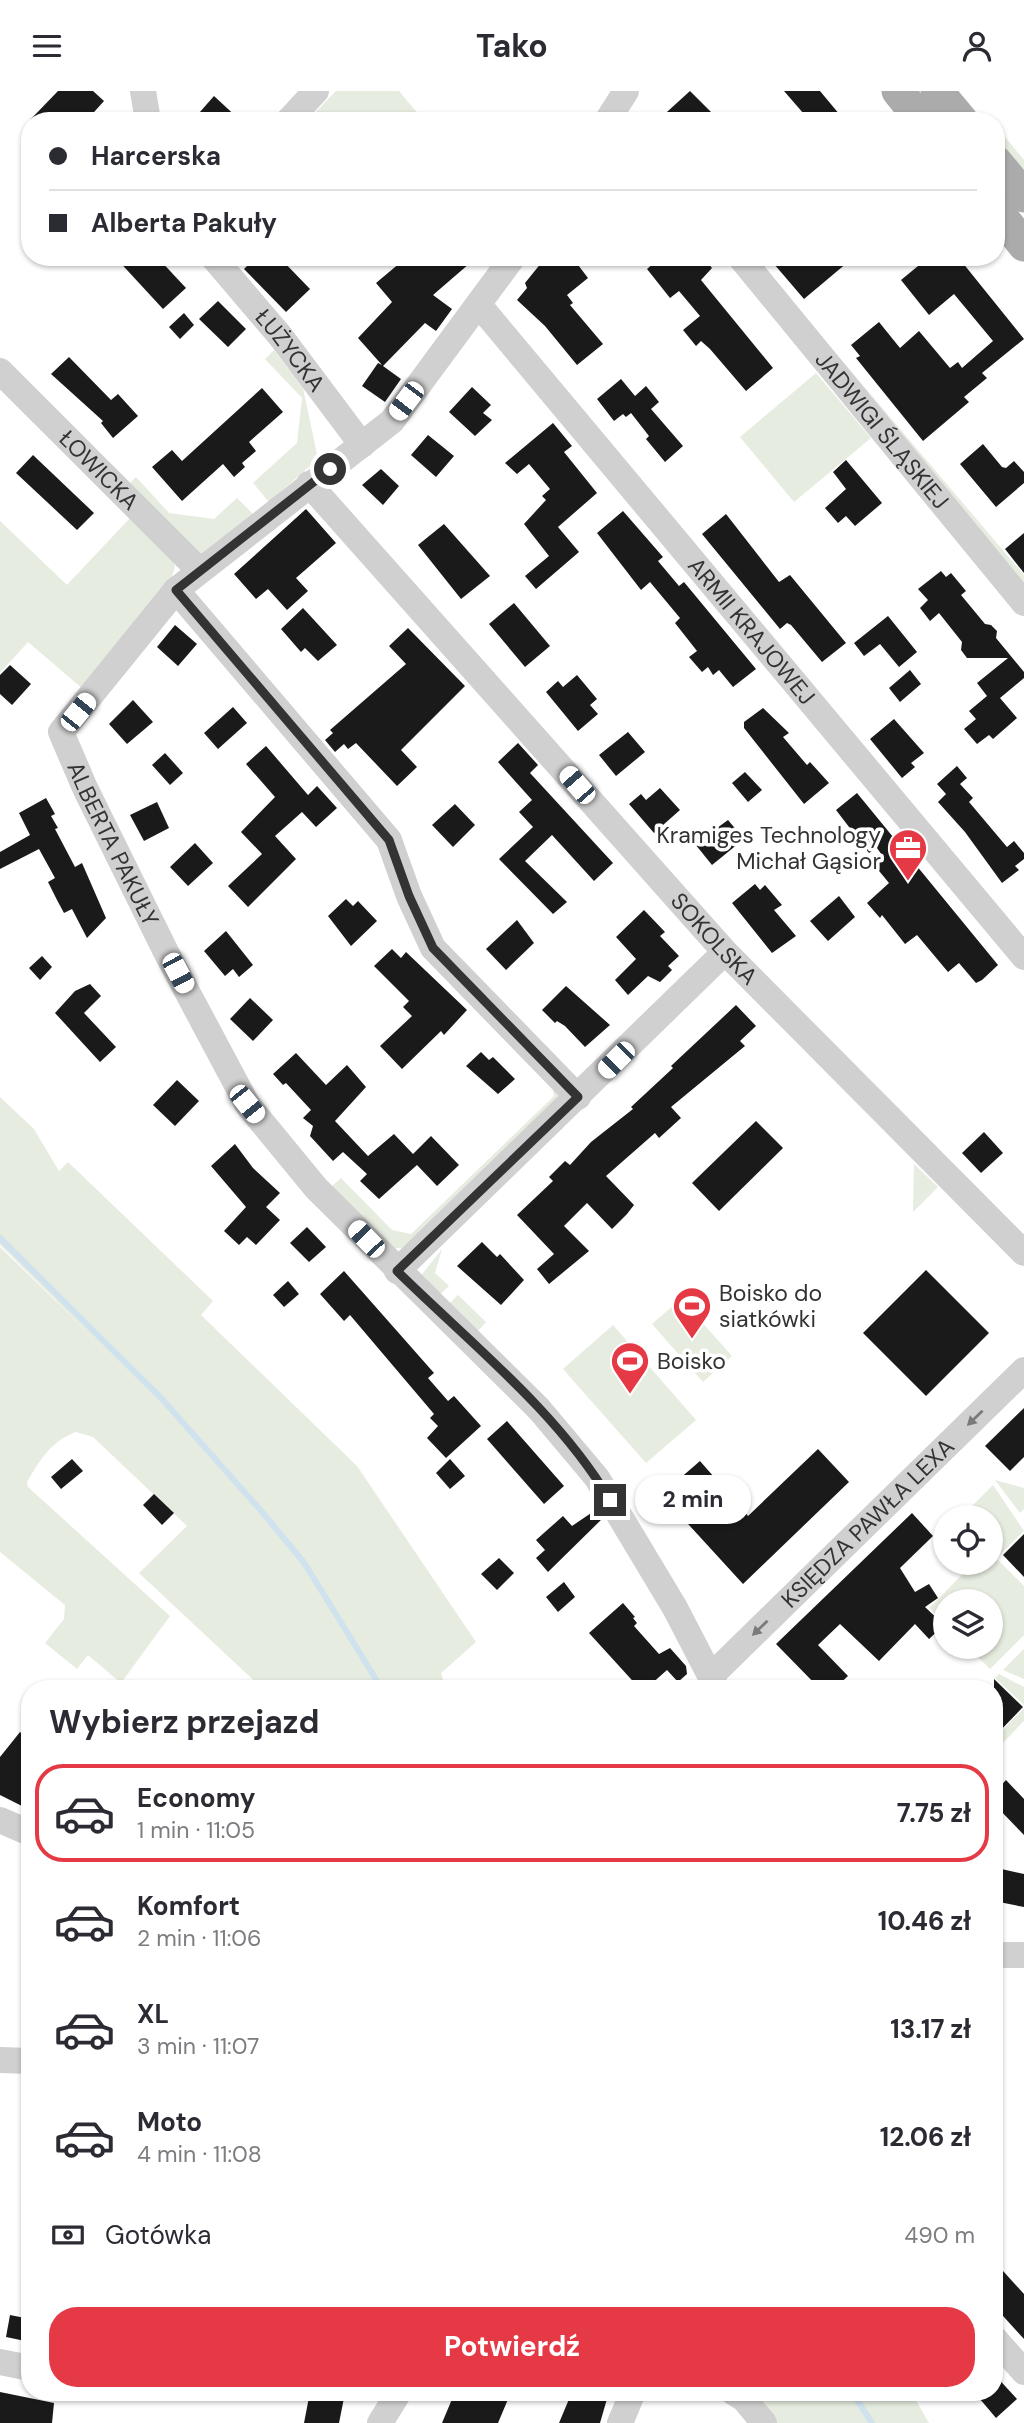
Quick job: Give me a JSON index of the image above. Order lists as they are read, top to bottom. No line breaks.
{"streets":{"street":["ŁUŻYCKA","JADWIGI ŚLĄSKIEJ","ŁOWICKA","ARMII KRAJOWEJ","ALBERTA PAKUŁY","SOKOLSKA","KSIĘDZA PAWŁA LEXA"]},"one_way":["KSIĘDZA PAWŁA LEXA"],"places":{"office":["Kramiges Technology Michał Gąsior"],"sports":["Boisko do siatkówki","Boisko"]},"page":{"header":"Tako","banner":["Harcerska","Alberta Pakuły"],"bubble":"2 min","heading":"Wybierz przejazd","list":[{"name":"Economy","note":"1 min · 11:05","value":"7.75 zł"},{"name":"Komfort","note":"2 min · 11:06","value":"10.46 zł"},{"name":"XL","note":"3 min · 11:07","value":"13.17 zł"},{"name":"Moto","note":"4 min · 11:08","value":"12.06 zł"}],"pay":["Gotówka","490 m"],"buttons":"Potwierdź"}}
